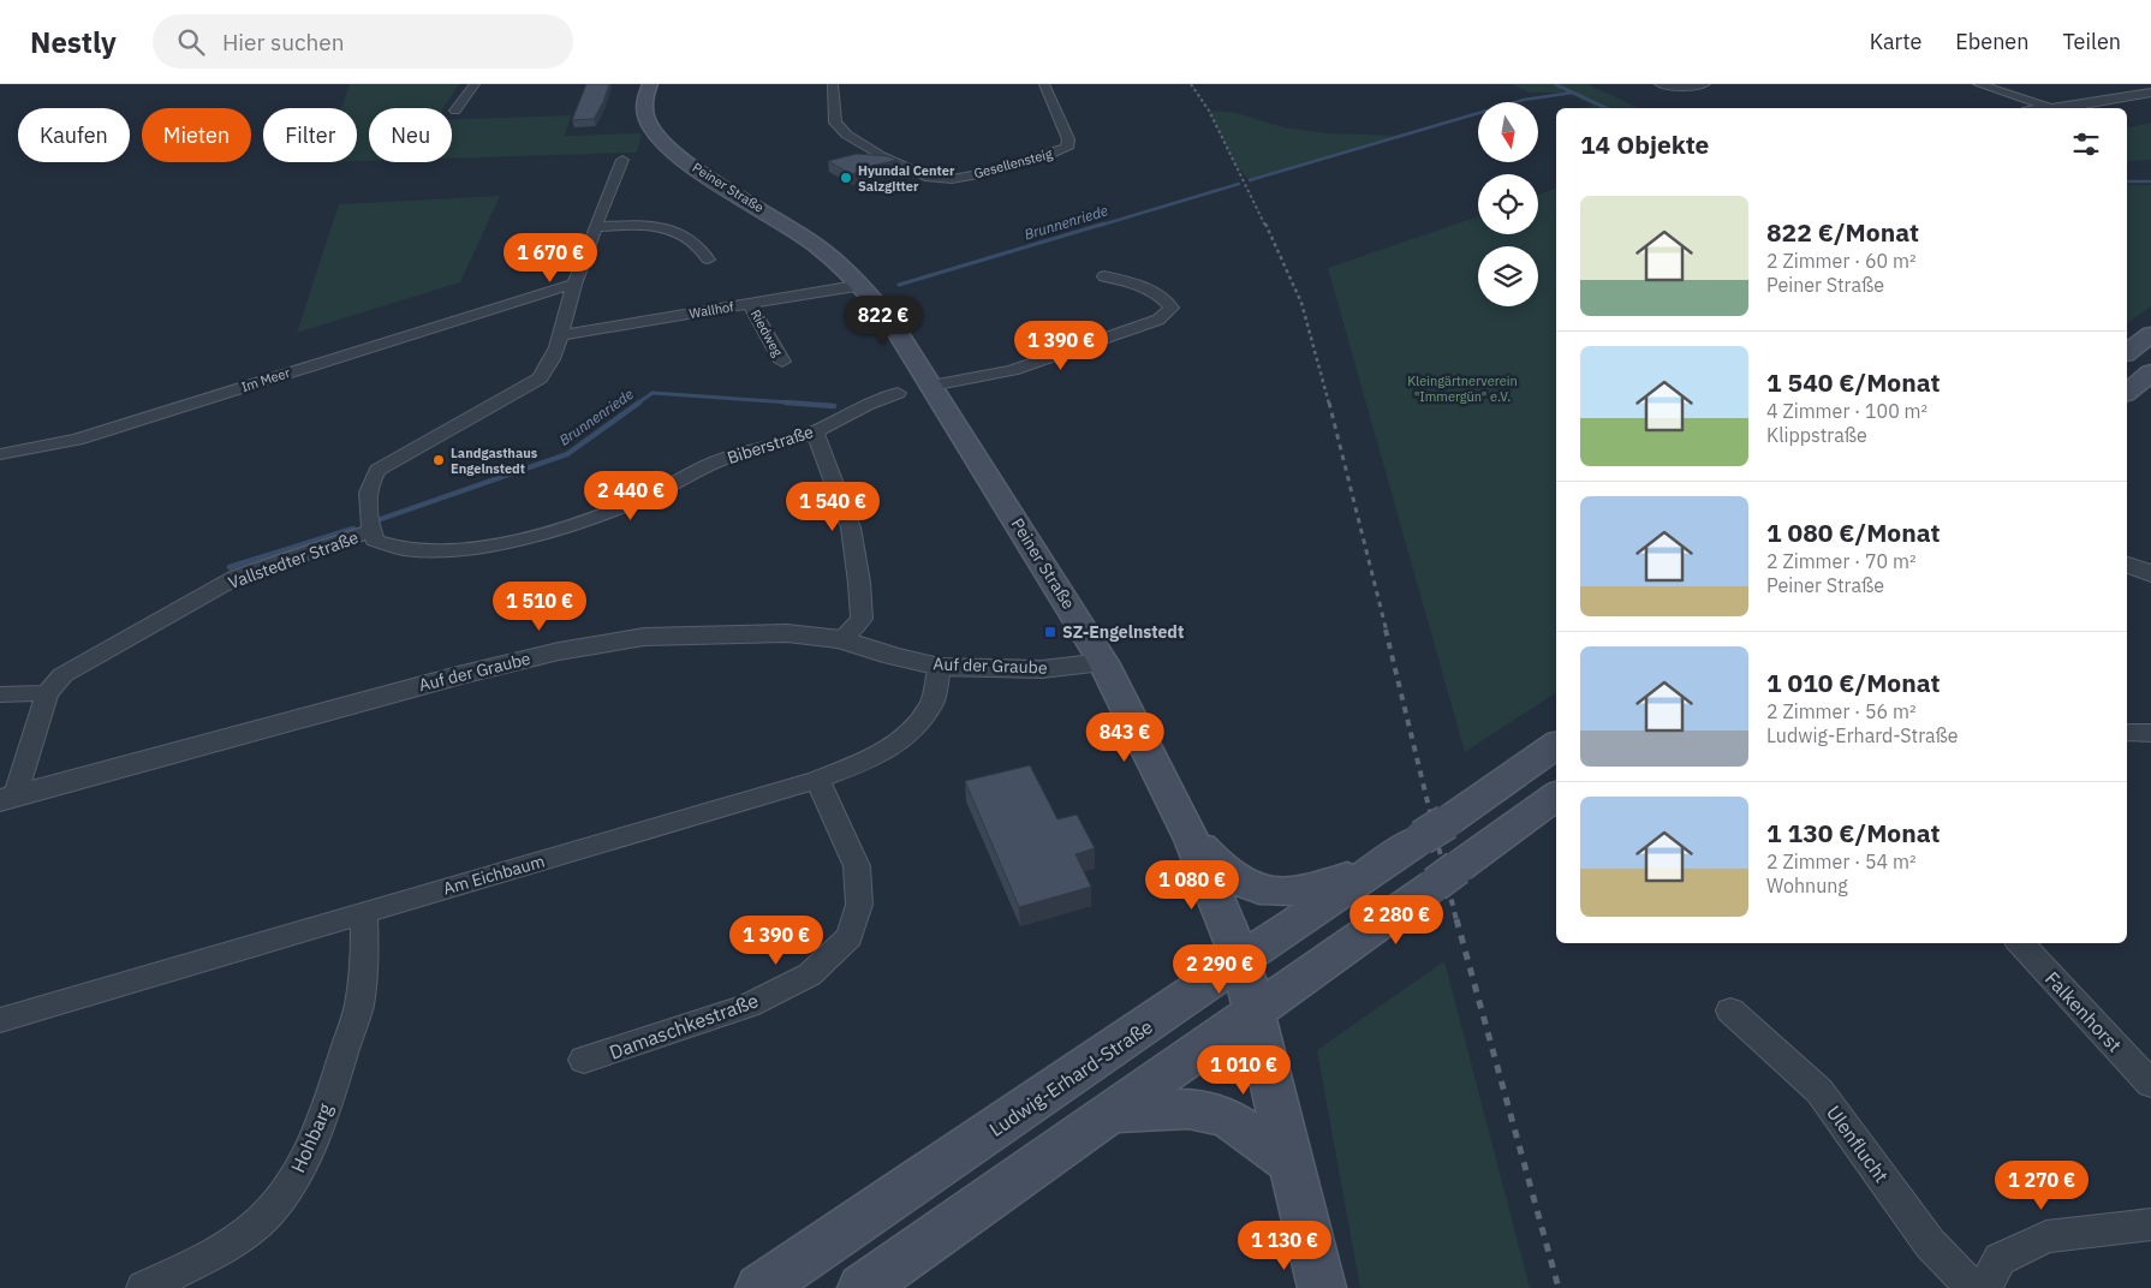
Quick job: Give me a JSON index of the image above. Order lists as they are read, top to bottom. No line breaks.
{"streets":{"main road":["Peiner Straße","Ludwig-Erhard-Straße"],"street":["Gesellensteig","Wallhof","Riedweg","Im Meer","Biberstraße","Vallstedter Straße","Auf der Graube","Am Eichbaum","Falkenhorst","Damaschkestraße","Hohbarg","Ulenflucht"]},"crossings":[["Peiner Straße","Wallhof"],["Peiner Straße","Auf der Graube"],["Peiner Straße","Ludwig-Erhard-Straße"],["Wallhof","Riedweg"],["Wallhof","Vallstedter Straße"],["Im Meer","Vallstedter Straße"],["Biberstraße","Vallstedter Straße"],["Vallstedter Straße","Auf der Graube"],["Auf der Graube","Am Eichbaum"],["Am Eichbaum","Damaschkestraße"],["Am Eichbaum","Hohbarg"]],"water":["Brunnenriede"],"parks":["Kleingärtnerverein \"Immergün\" e.V."],"places":{"other":["Hyundai Center Salzgitter","Landgasthaus Engelnstedt"],"transit":["SZ-Engelnstedt"]},"north":"bottom","page":{"header":"Nestly","search":"Hier suchen","nav":["Karte","Ebenen","Teilen"],"chip":["Kaufen","Mieten","Filter","Neu"],"heading":"14 Objekte","list":[{"name":"822 €/Monat","note":"2 Zimmer · 60 m² · Peiner Straße"},{"name":"1 540 €/Monat","note":"4 Zimmer · 100 m² · Klippstraße"},{"name":"1 080 €/Monat","note":"2 Zimmer · 70 m² · Peiner Straße"},{"name":"1 010 €/Monat","note":"2 Zimmer · 56 m² · Ludwig-Erhard-Straße"},{"name":"1 130 €/Monat","note":"2 Zimmer · 54 m² · Wohnung"}],"price":["1 670 €","822 €","1 390 €","2 440 €","1 540 €","1 510 €","843 €","1 080 €","2 280 €","1 390 €","2 290 €","1 010 €","1 270 €","1 130 €"]}}
